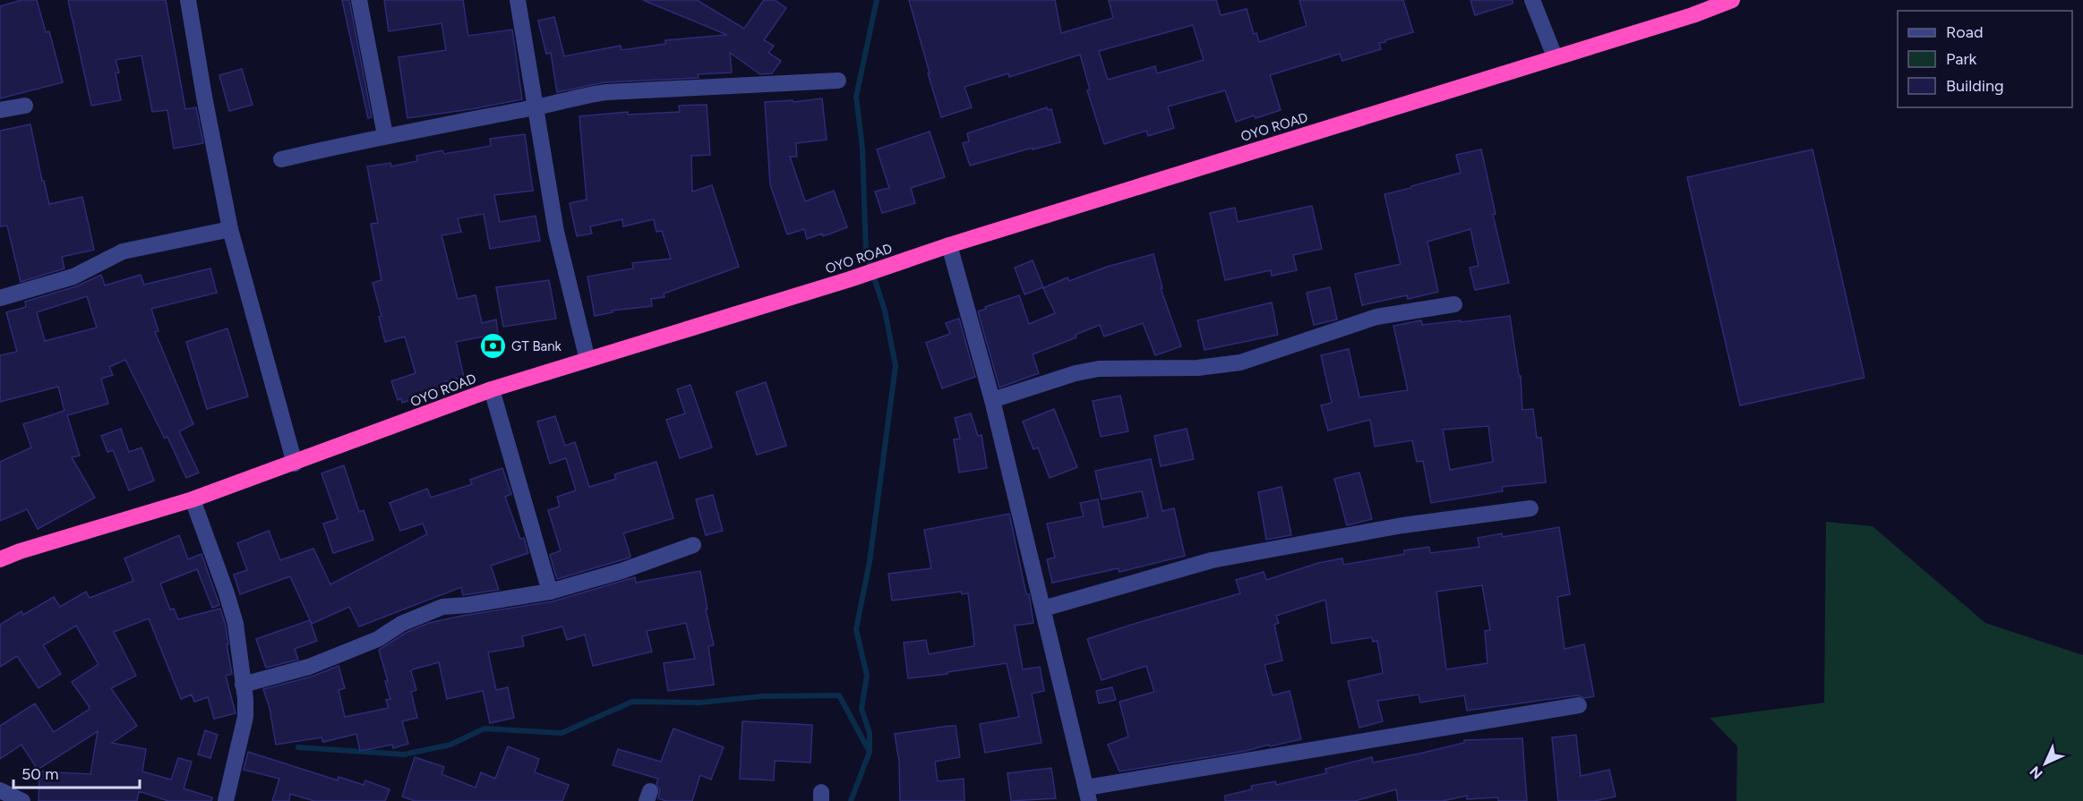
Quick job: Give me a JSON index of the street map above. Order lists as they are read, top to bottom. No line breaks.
{"streets":{"highway":["OYO ROAD"]},"places":{"bank":["GT Bank"]},"legend":["Road","Park","Building"],"scale_bar":"50 m","north":"bottom left"}
